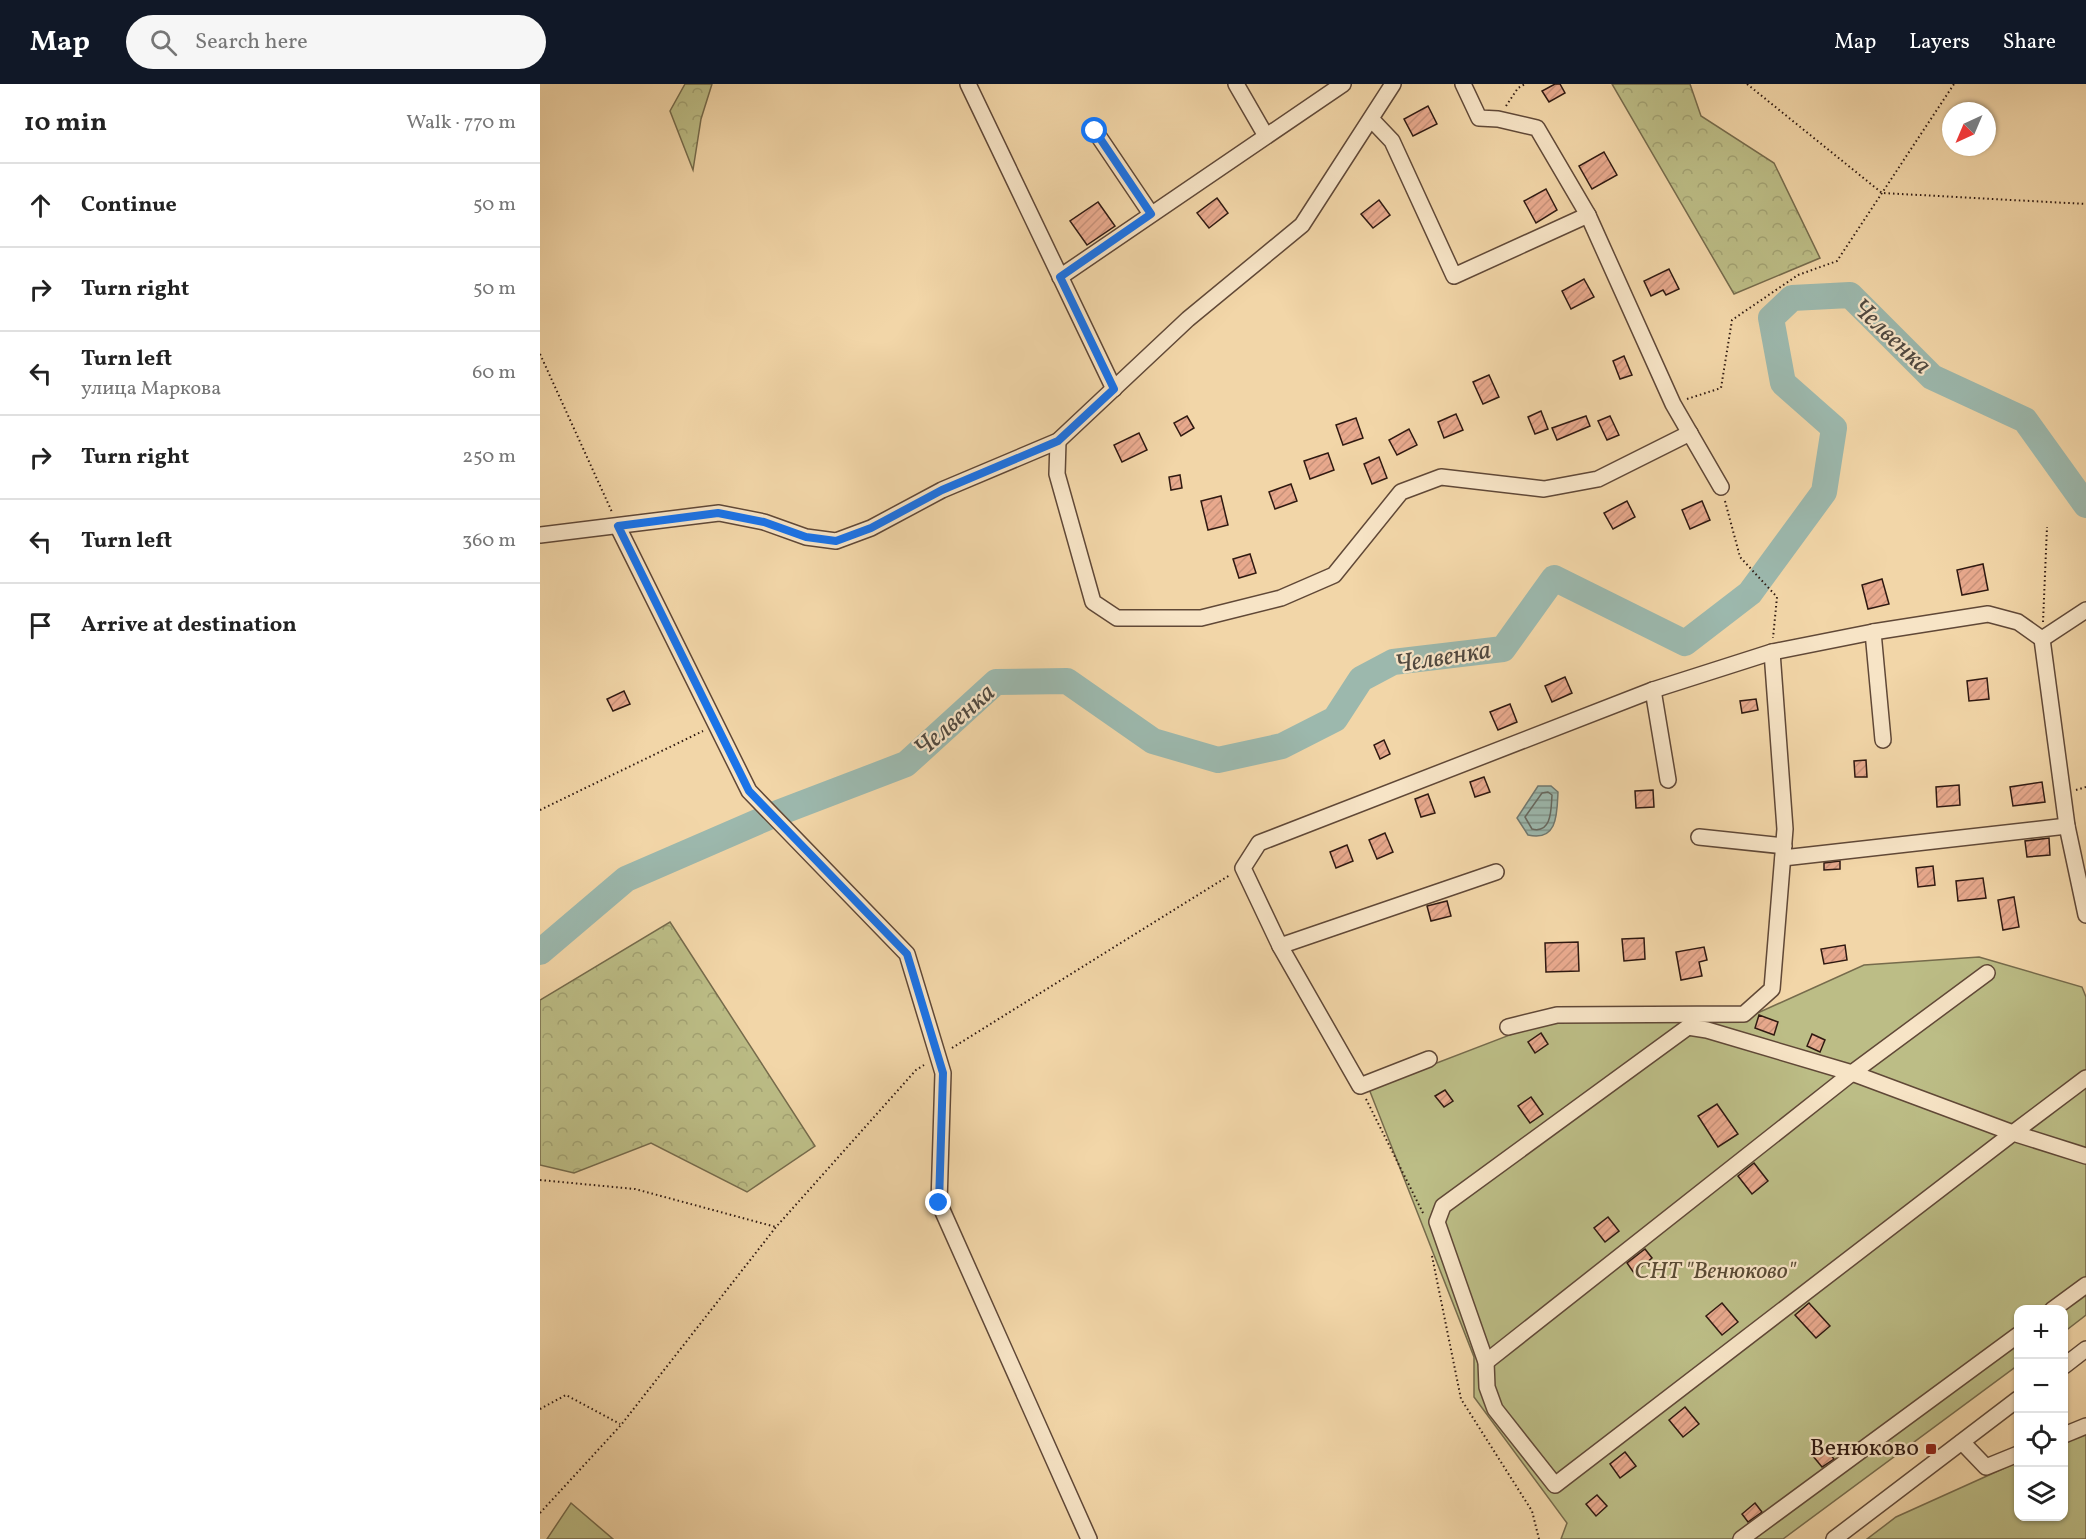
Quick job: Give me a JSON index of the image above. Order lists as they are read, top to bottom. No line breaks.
{"water":["Челвенка"],"parks":["СНТ \"Венюково\""],"places":{"transit":["Венюково"]},"north":"bottom left","page":{"header":"Map","search":"Search here","nav":["Map","Layers","Share"],"heading":["10 min","Walk · 770 m"],"list":[["Continue","50 m"],["Turn right","50 m"],["Turn left","улица Маркова","60 m"],["Turn right","250 m"],["Turn left","360 m"],"Arrive at destination"],"map_buttons":["+","−"]}}
